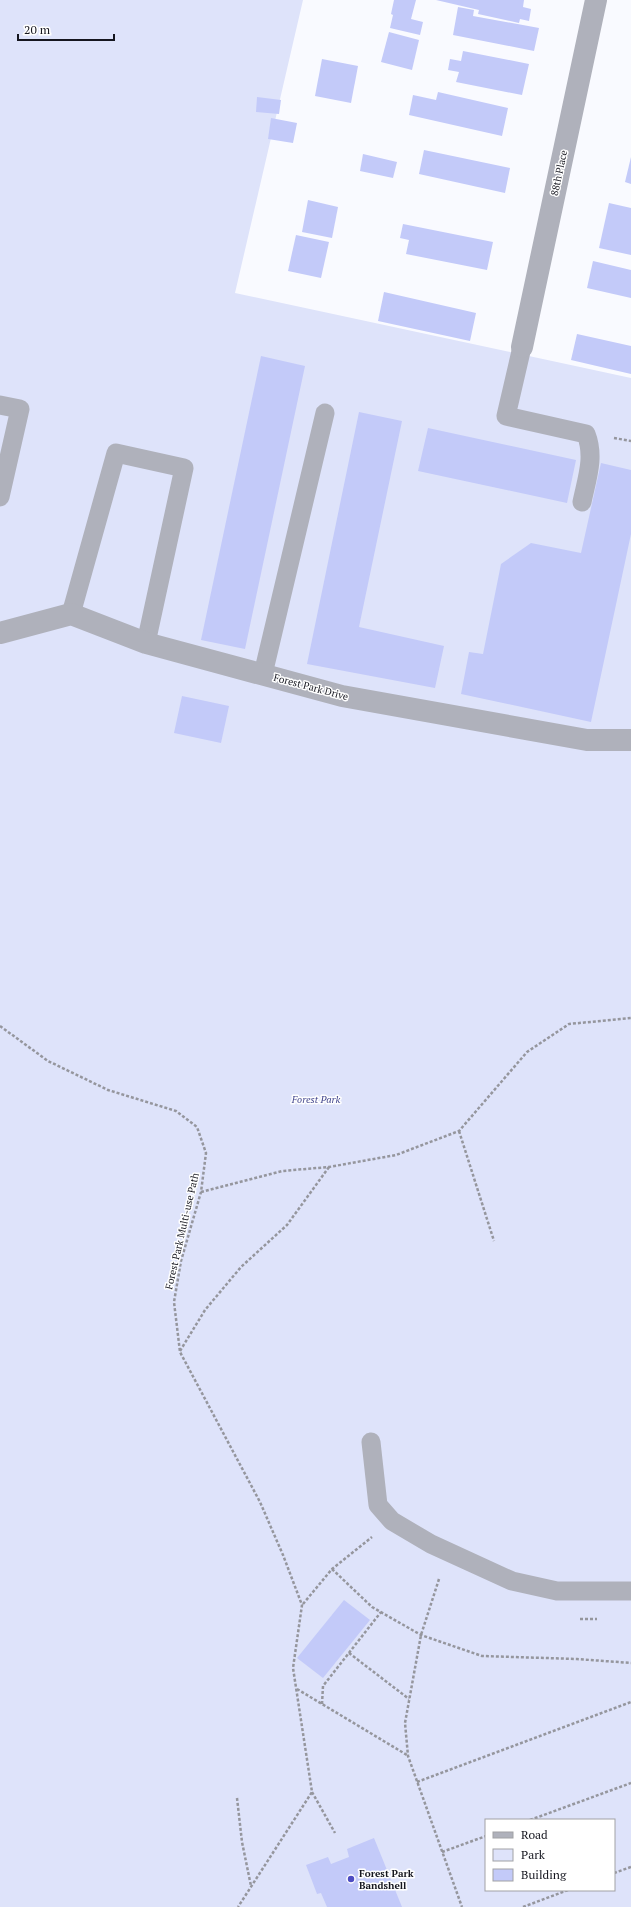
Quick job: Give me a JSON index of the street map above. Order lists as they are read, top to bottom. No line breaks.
{"streets":{"street":["88th Place","Forest Park Drive"],"path":["Forest Park Multi-use Path"]},"parks":["Forest Park"],"places":["Forest Park Bandshell"],"legend":["Road","Park","Building"],"scale_bar":"20 m"}
